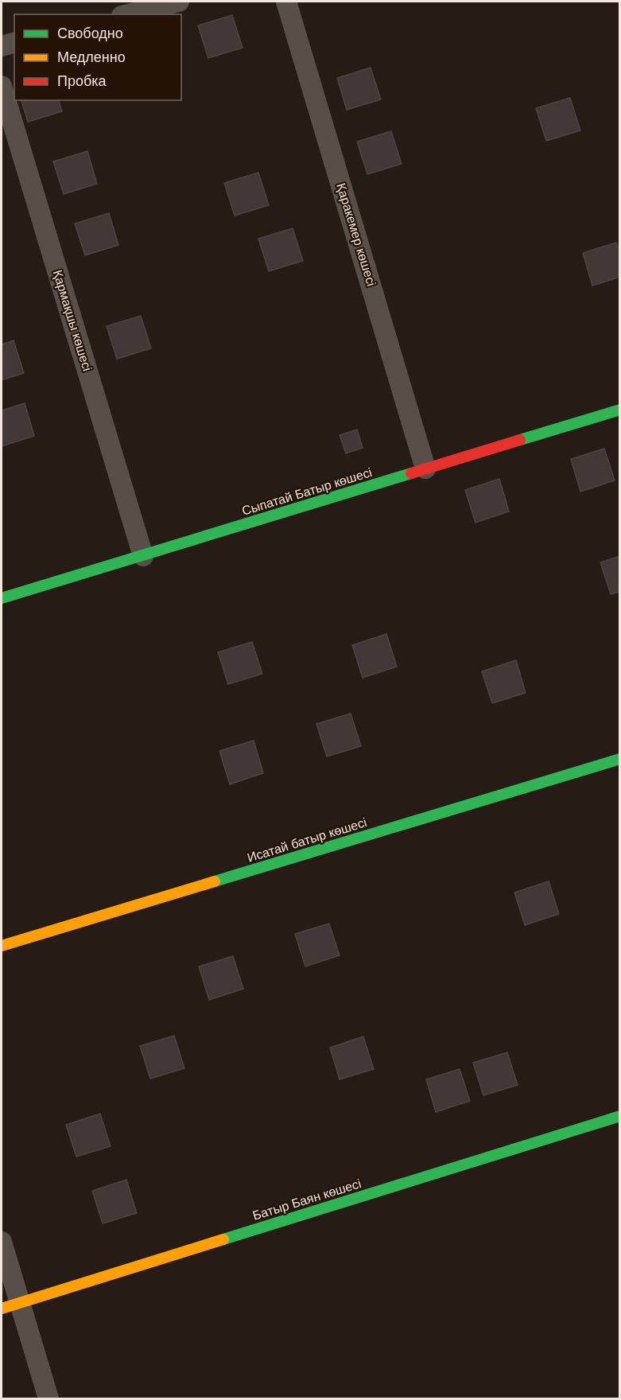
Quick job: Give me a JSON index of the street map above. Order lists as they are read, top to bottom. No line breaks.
{"streets":{"street":["Қаракемер көшесі","Қармақшы көшесі","Сыпатай Батыр көшесі","Исатай батыр көшесі","Батыр Баян көшесі"]},"crossings":[["Қаракемер көшесі","Сыпатай Батыр көшесі"],["Қармақшы көшесі","Сыпатай Батыр көшесі"]],"legend":["Свободно","Медленно","Пробка"]}
